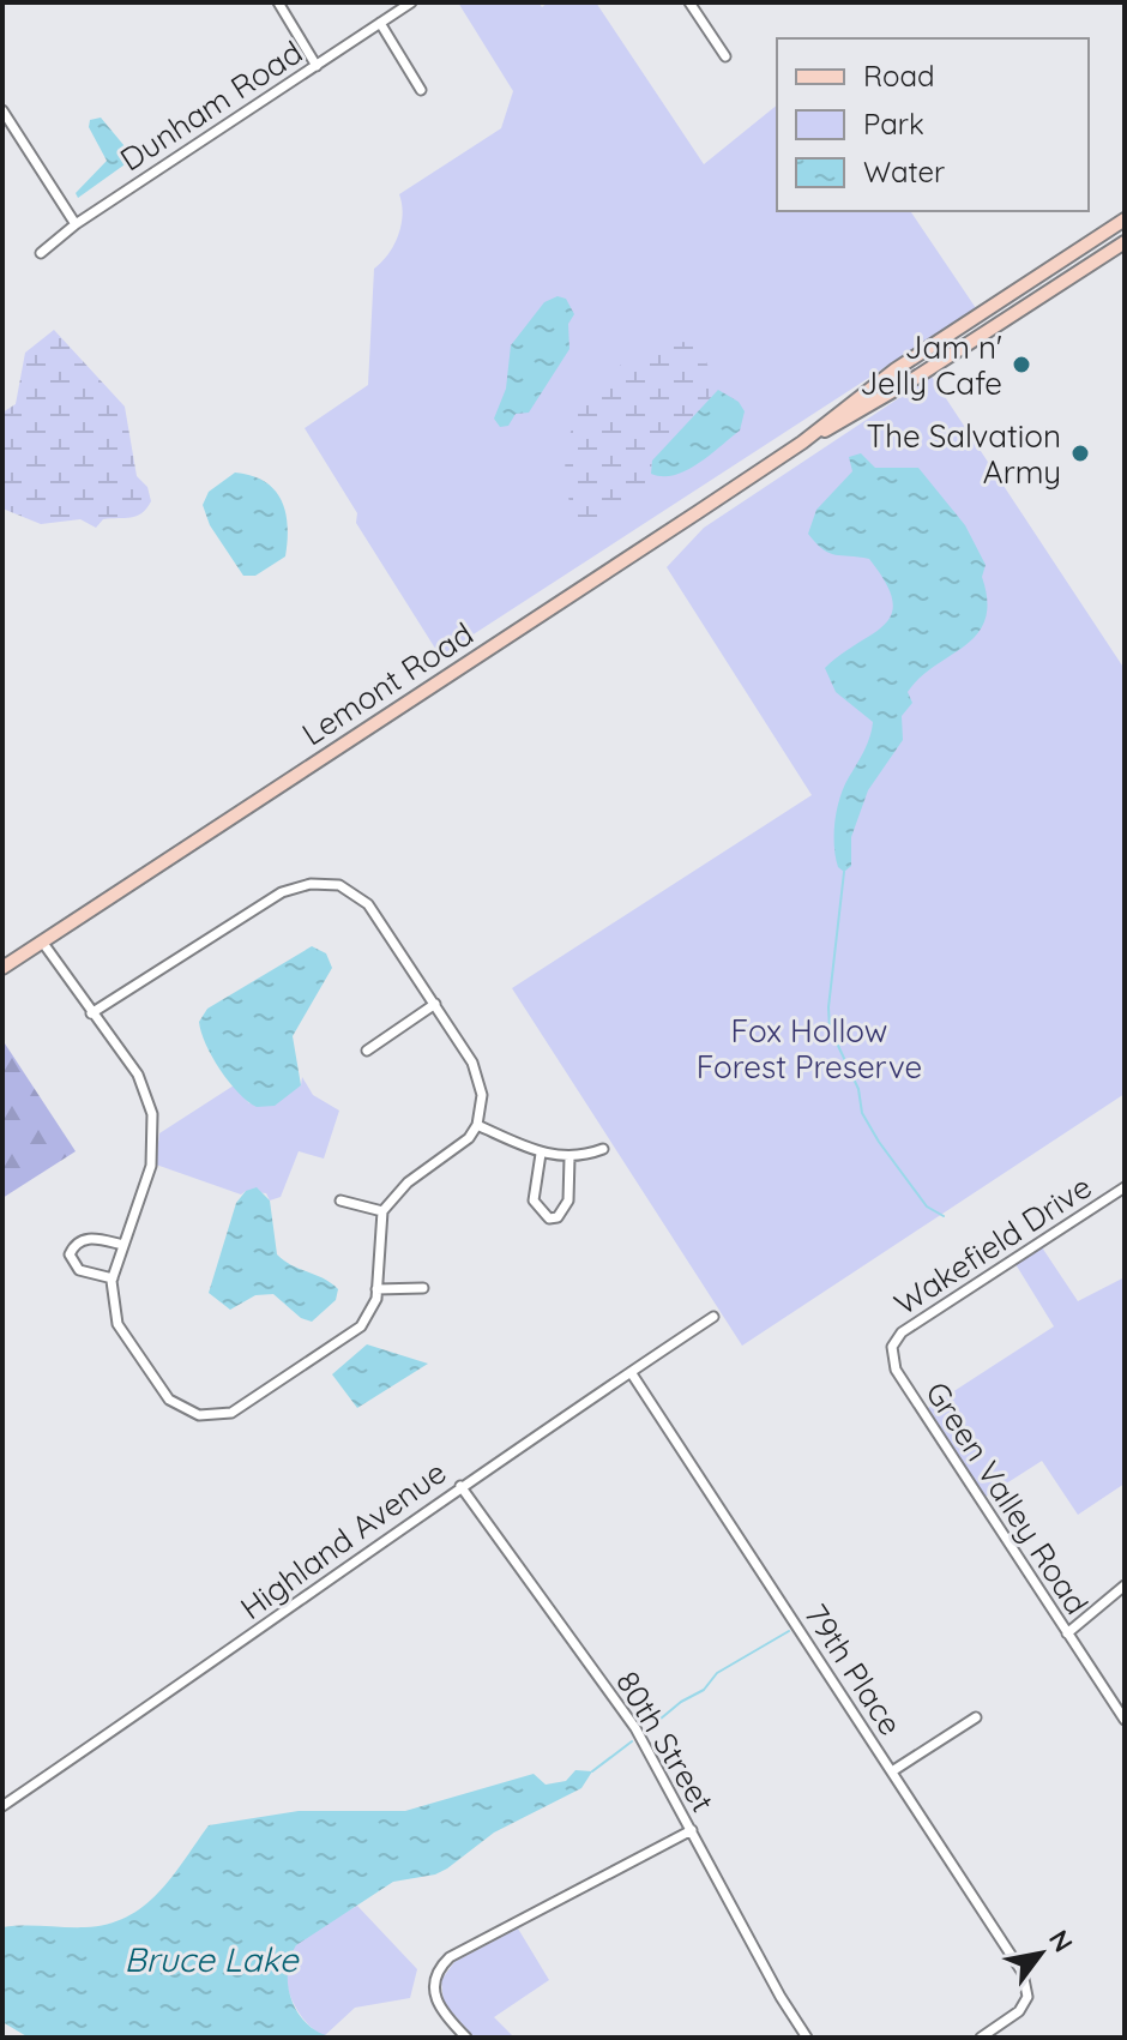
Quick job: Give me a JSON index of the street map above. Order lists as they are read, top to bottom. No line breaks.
{"streets":{"main road":["Lemont Road"],"street":["Dunham Road","Wakefield Drive","Green Valley Road","Highland Avenue","79th Place","80th Street"]},"crossings":[["Wakefield Drive","Green Valley Road"],["Highland Avenue","79th Place"],["Highland Avenue","80th Street"]],"water":["Bruce Lake"],"parks":["Fox Hollow Forest Preserve"],"places":["Jam n' Jelly Cafe","The Salvation Army"],"legend":["Road","Park","Water"],"north":"top right"}
